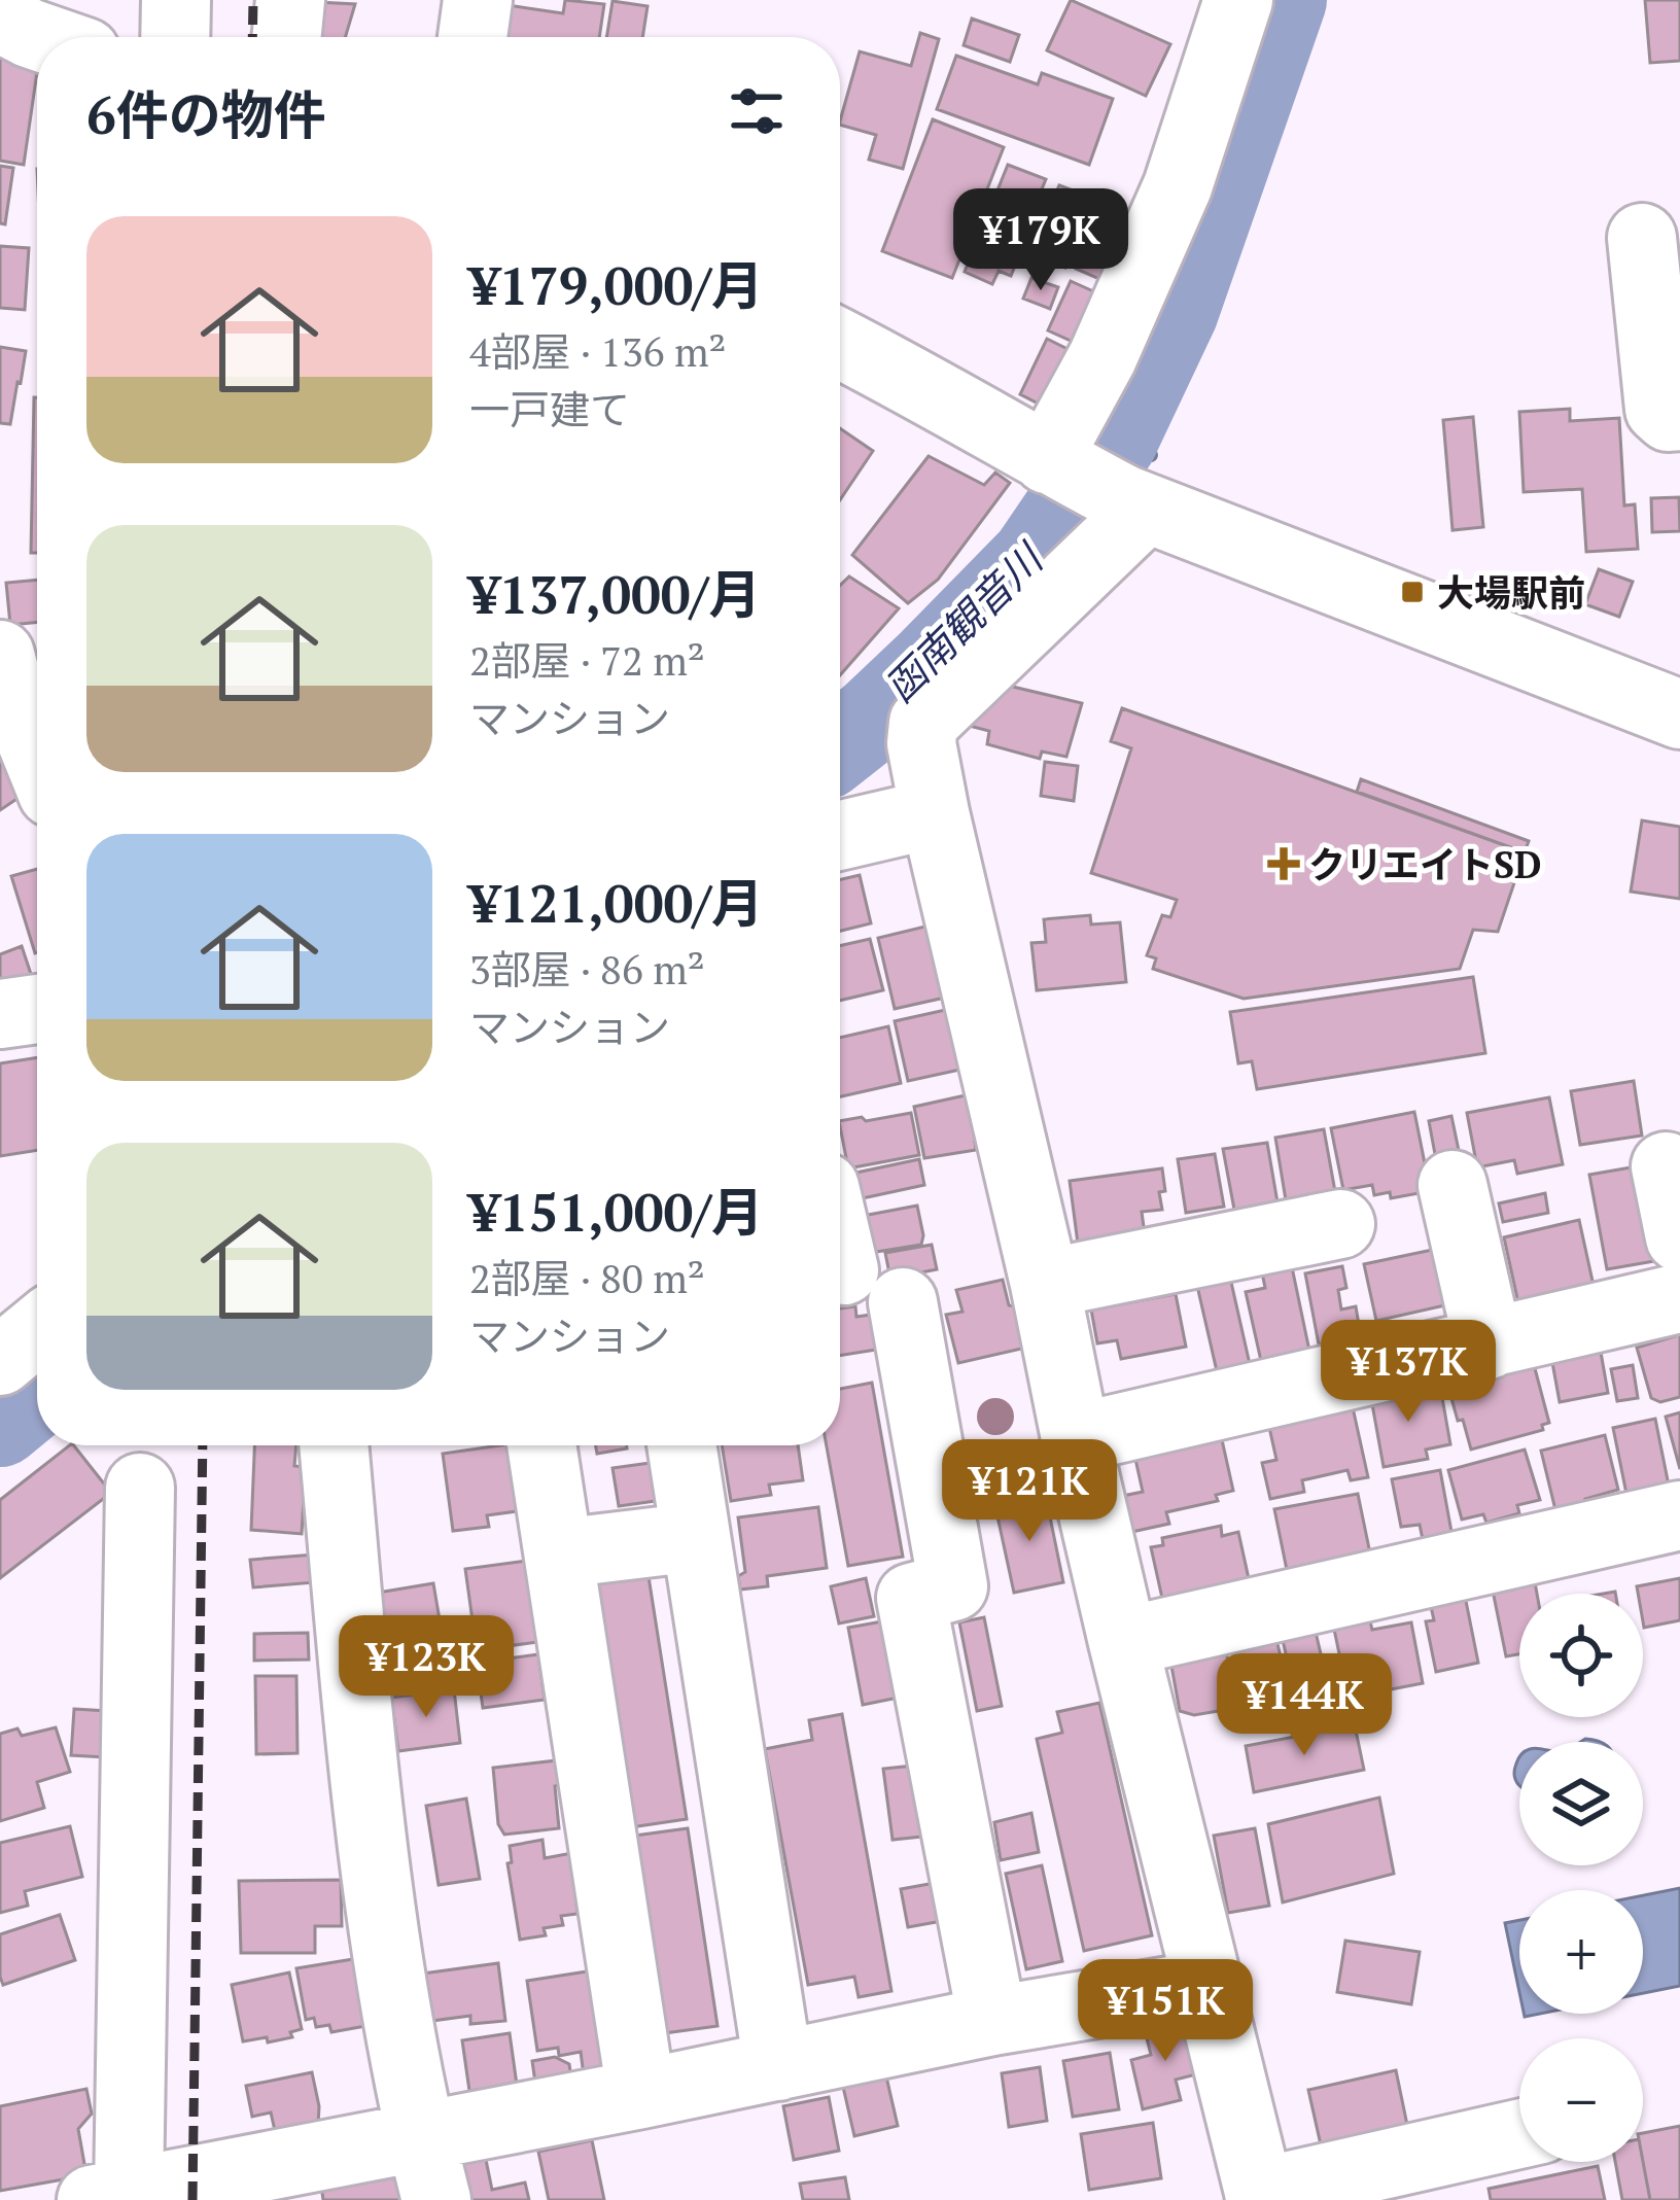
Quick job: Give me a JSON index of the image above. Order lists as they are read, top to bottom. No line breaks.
{"water":["函南観音川"],"places":{"transit":["大場駅前"],"health":["クリエイトSD"]},"page":{"heading":"6件の物件","list":[{"name":"¥179,000/月","note":"4部屋 · 136 m² · 一戸建て"},{"name":"¥137,000/月","note":"2部屋 · 72 m² · マンション"},{"name":"¥121,000/月","note":"3部屋 · 86 m² · マンション"},{"name":"¥151,000/月","note":"2部屋 · 80 m² · マンション"}],"price":["¥179K","¥137K","¥121K","¥123K","¥144K","¥151K"],"map_buttons":["+","−"]}}
